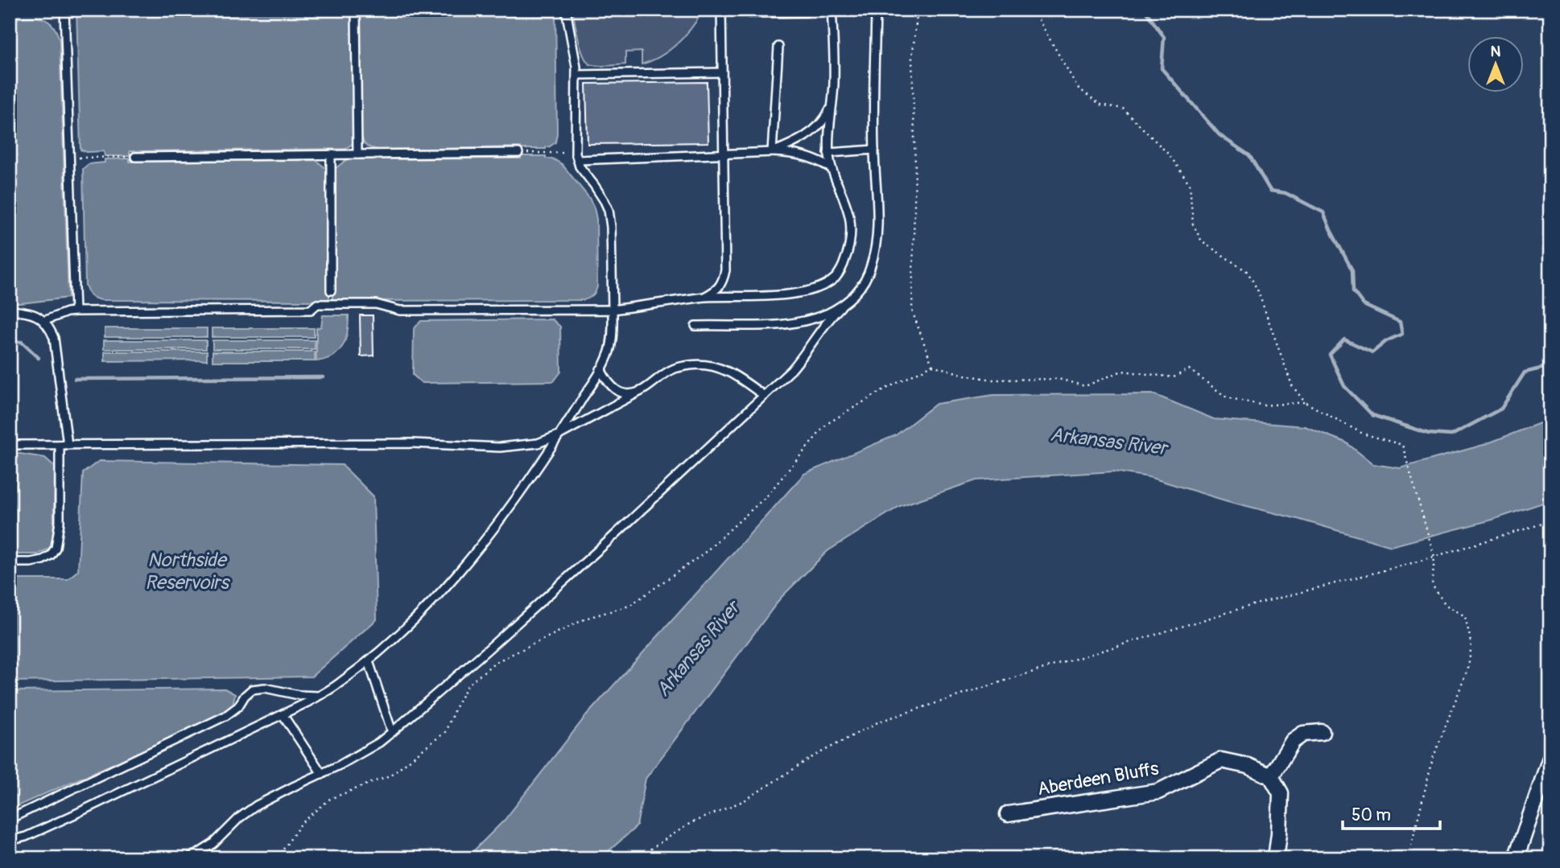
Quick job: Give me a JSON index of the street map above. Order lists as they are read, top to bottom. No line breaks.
{"streets":{"street":["Aberdeen Bluffs"]},"water":["Arkansas River","Northside Reservoirs"],"scale_bar":"50 m","north":"top"}
